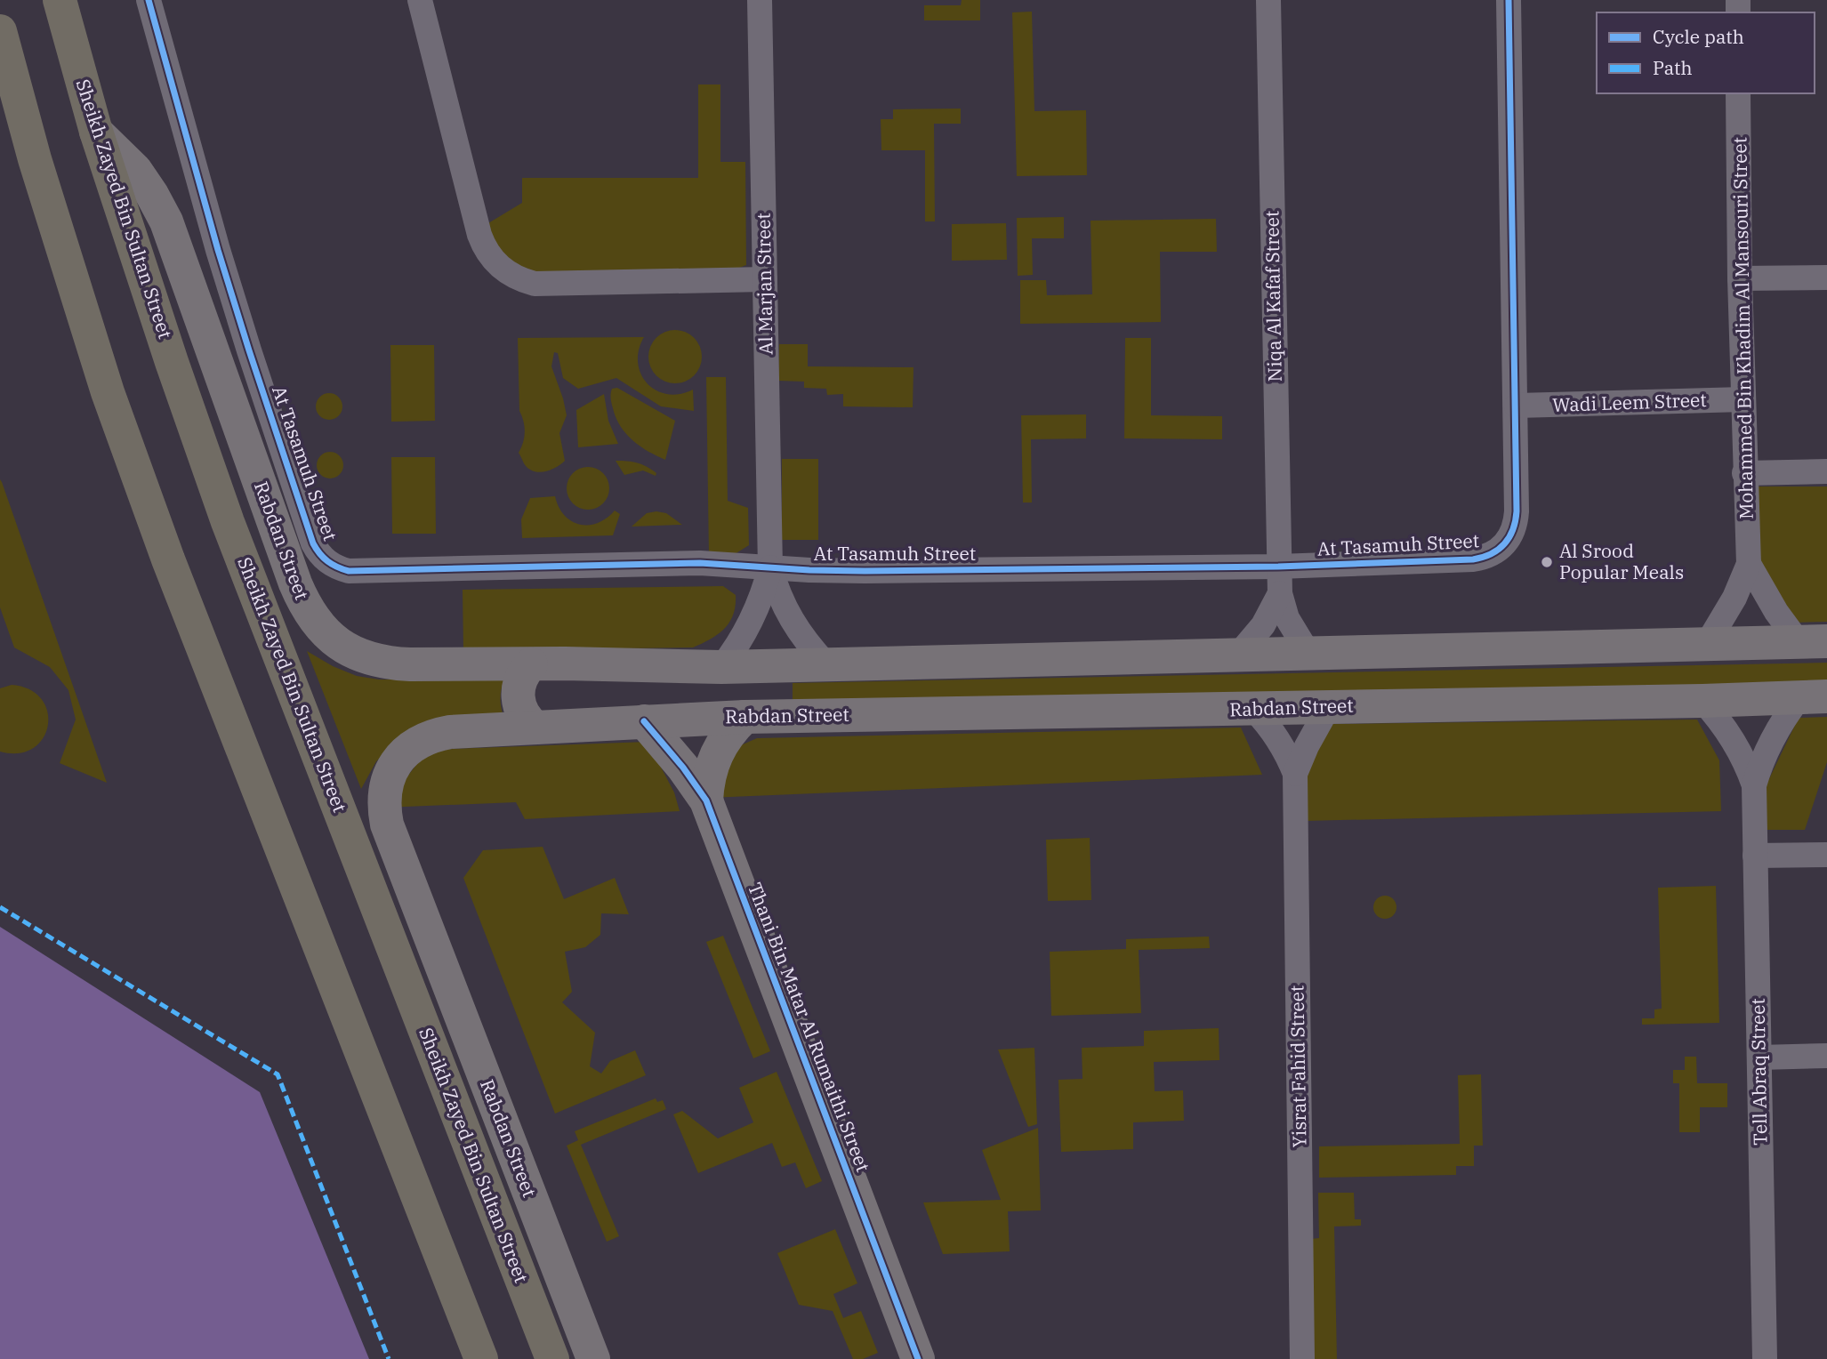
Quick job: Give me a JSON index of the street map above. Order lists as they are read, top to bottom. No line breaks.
{"streets":{"highway":["Sheikh Zayed Bin Sultan Street"],"main road":["Rabdan Street","Thani Bin Matar Al Rumaithi Street"],"street":["Al Marjan Street","Niqa Al Kafaf Street","Mohammed Bin Khadim Al Mansouri Street","Wadi Leem Street","At Tasamuh Street","Yisrat Fahid Street","Tell Abraq Street"]},"crossings":[["Sheikh Zayed Bin Sultan Street","Rabdan Street"],["Al Marjan Street","At Tasamuh Street"],["Al Marjan Street","Rabdan Street"],["Niqa Al Kafaf Street","At Tasamuh Street"],["Niqa Al Kafaf Street","Rabdan Street"],["Mohammed Bin Khadim Al Mansouri Street","Wadi Leem Street"],["Mohammed Bin Khadim Al Mansouri Street","Rabdan Street"],["Wadi Leem Street","At Tasamuh Street"],["Rabdan Street","Thani Bin Matar Al Rumaithi Street"],["Rabdan Street","Yisrat Fahid Street"],["Rabdan Street","Tell Abraq Street"]],"places":["Al Srood Popular Meals"],"legend":["Cycle path","Path"]}
